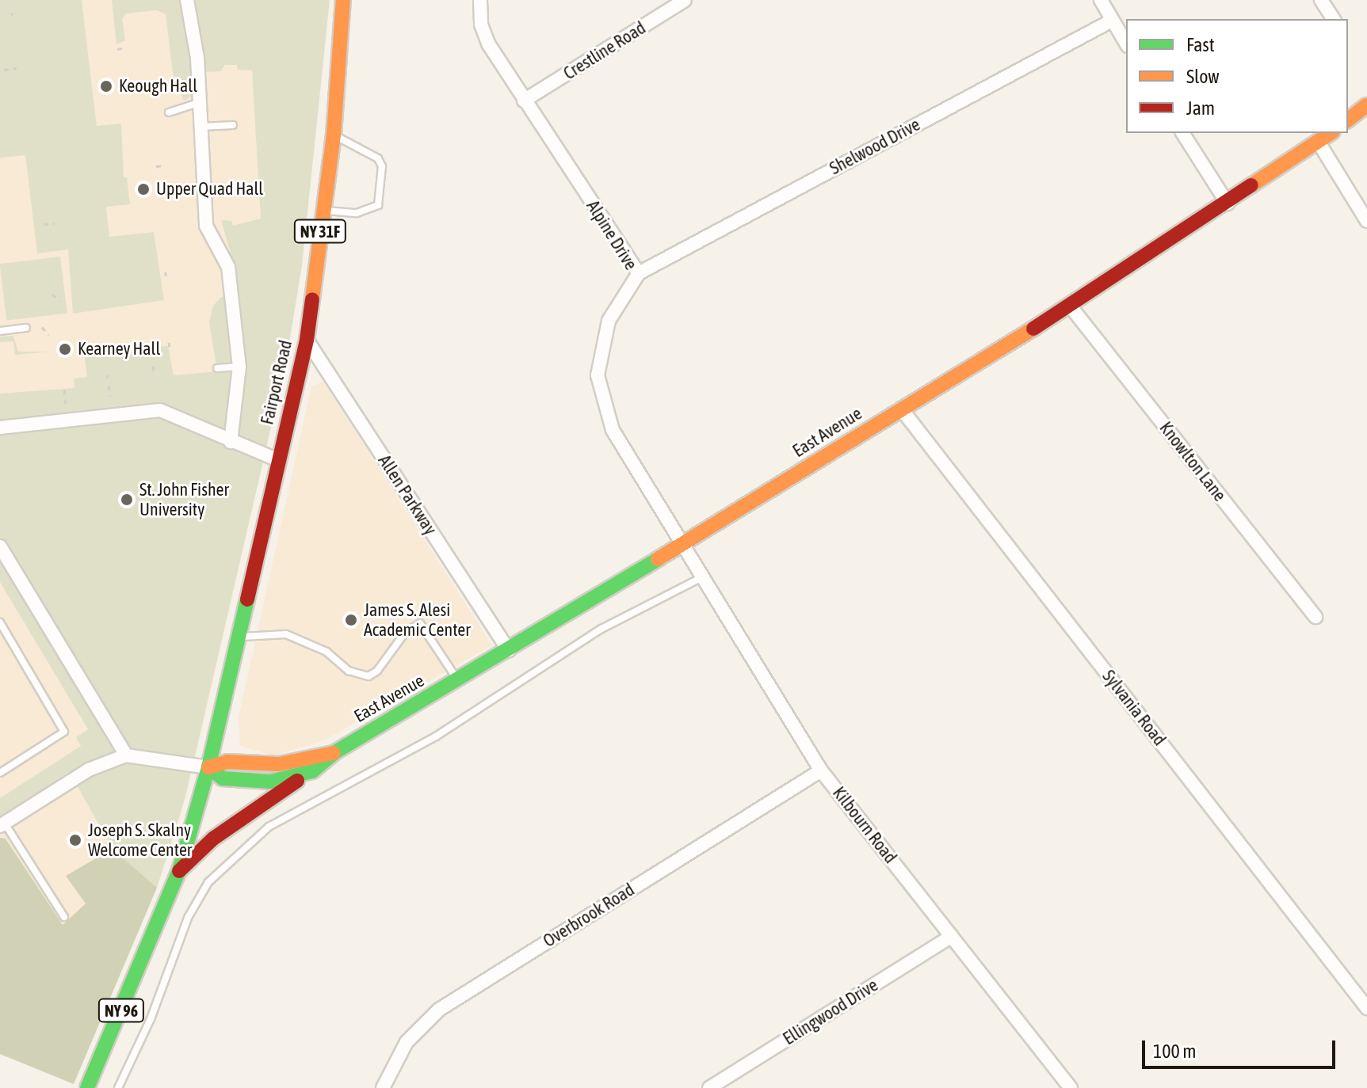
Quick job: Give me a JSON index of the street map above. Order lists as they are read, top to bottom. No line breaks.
{"streets":{"main road":["NY 31F","Fairport Road","East Avenue","NY 96"],"street":["Crestline Road","Shelwood Drive","Alpine Drive","Knowlton Lane","Allen Parkway","Sylvania Road","Kilbourn Road","Overbrook Road","Ellingwood Drive"]},"crossings":[["Crestline Road","Alpine Drive"],["Shelwood Drive","Alpine Drive"],["Alpine Drive","East Avenue"],["Alpine Drive","Kilbourn Road"],["Fairport Road","East Avenue"],["Fairport Road","Allen Parkway"],["Fairport Road","NY 96"],["East Avenue","Knowlton Lane"],["East Avenue","Allen Parkway"],["East Avenue","Sylvania Road"],["East Avenue","Kilbourn Road"],["East Avenue","NY 96"],["Kilbourn Road","Overbrook Road"],["Kilbourn Road","Ellingwood Drive"]],"places":["Keough Hall","Upper Quad Hall","Kearney Hall","St. John Fisher University","James S. Alesi Academic Center","Joseph S. Skalny Welcome Center"],"legend":["Fast","Slow","Jam"],"scale_bar":"100 m"}
